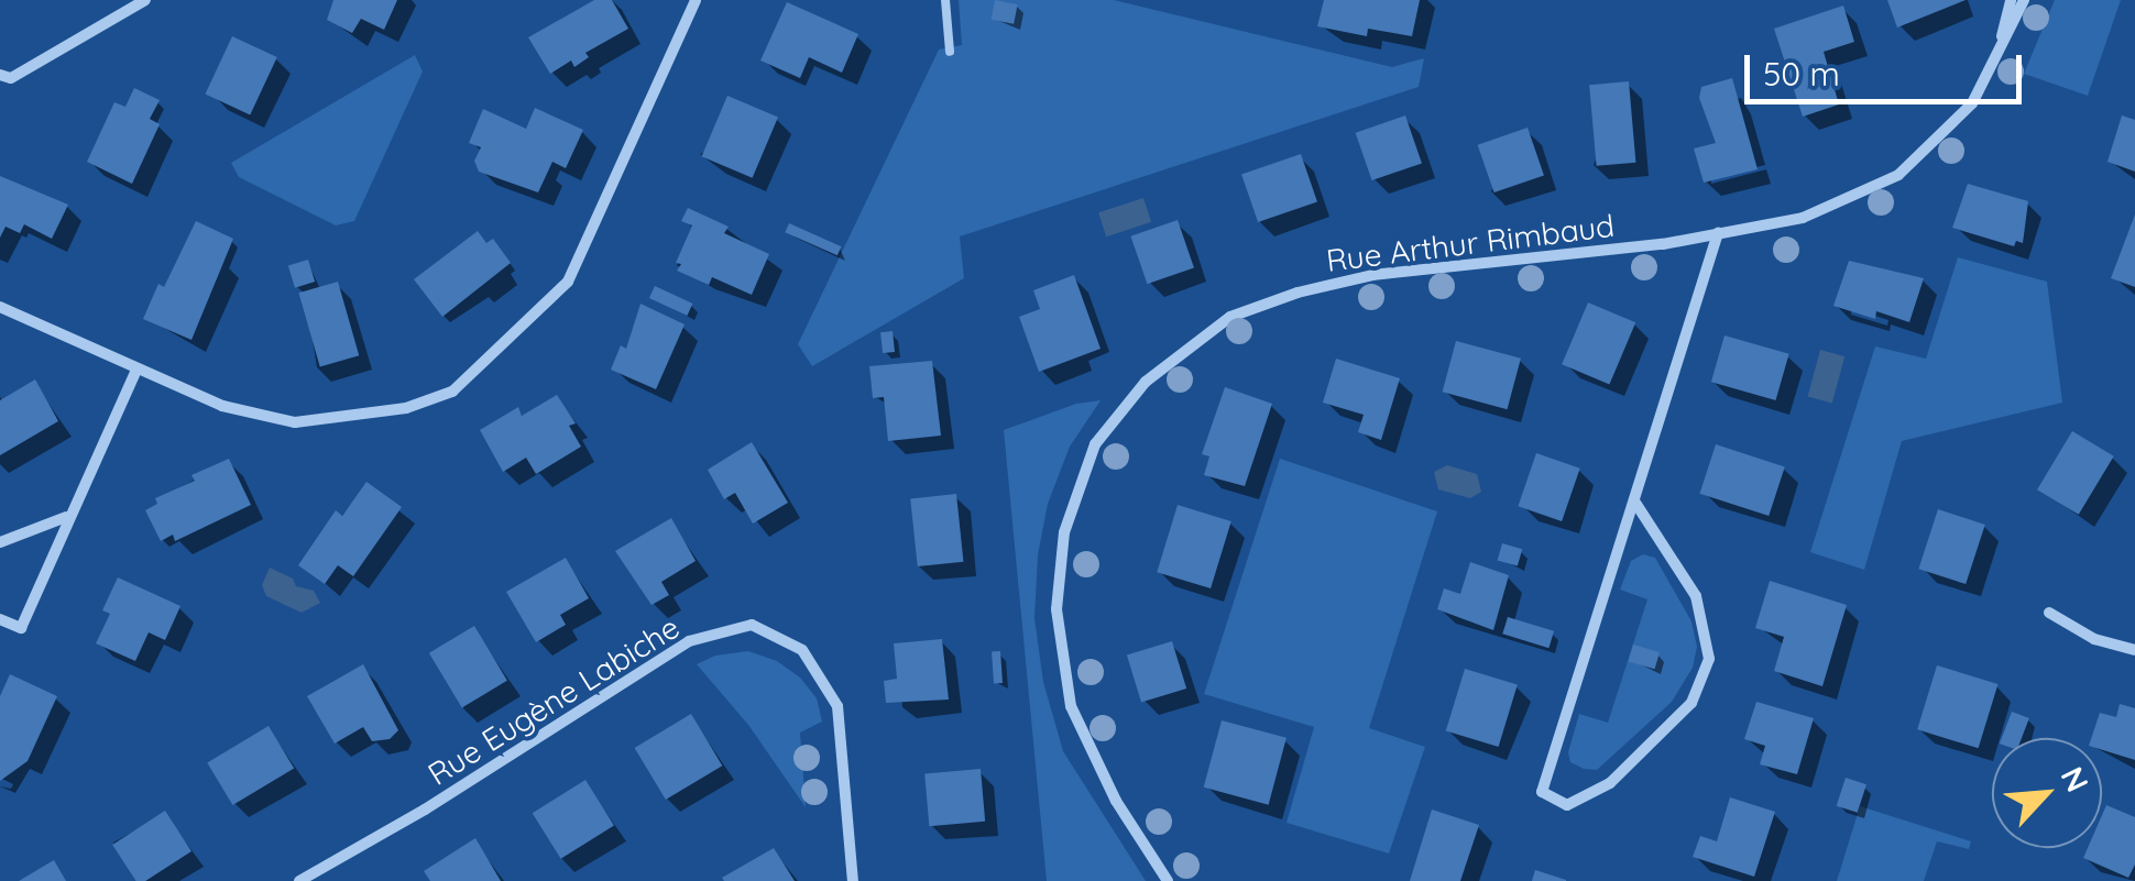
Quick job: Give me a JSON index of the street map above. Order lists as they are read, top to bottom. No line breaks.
{"streets":{"street":["Rue Arthur Rimbaud","Rue Eugène Labiche"]},"scale_bar":"50 m","north":"top right"}
